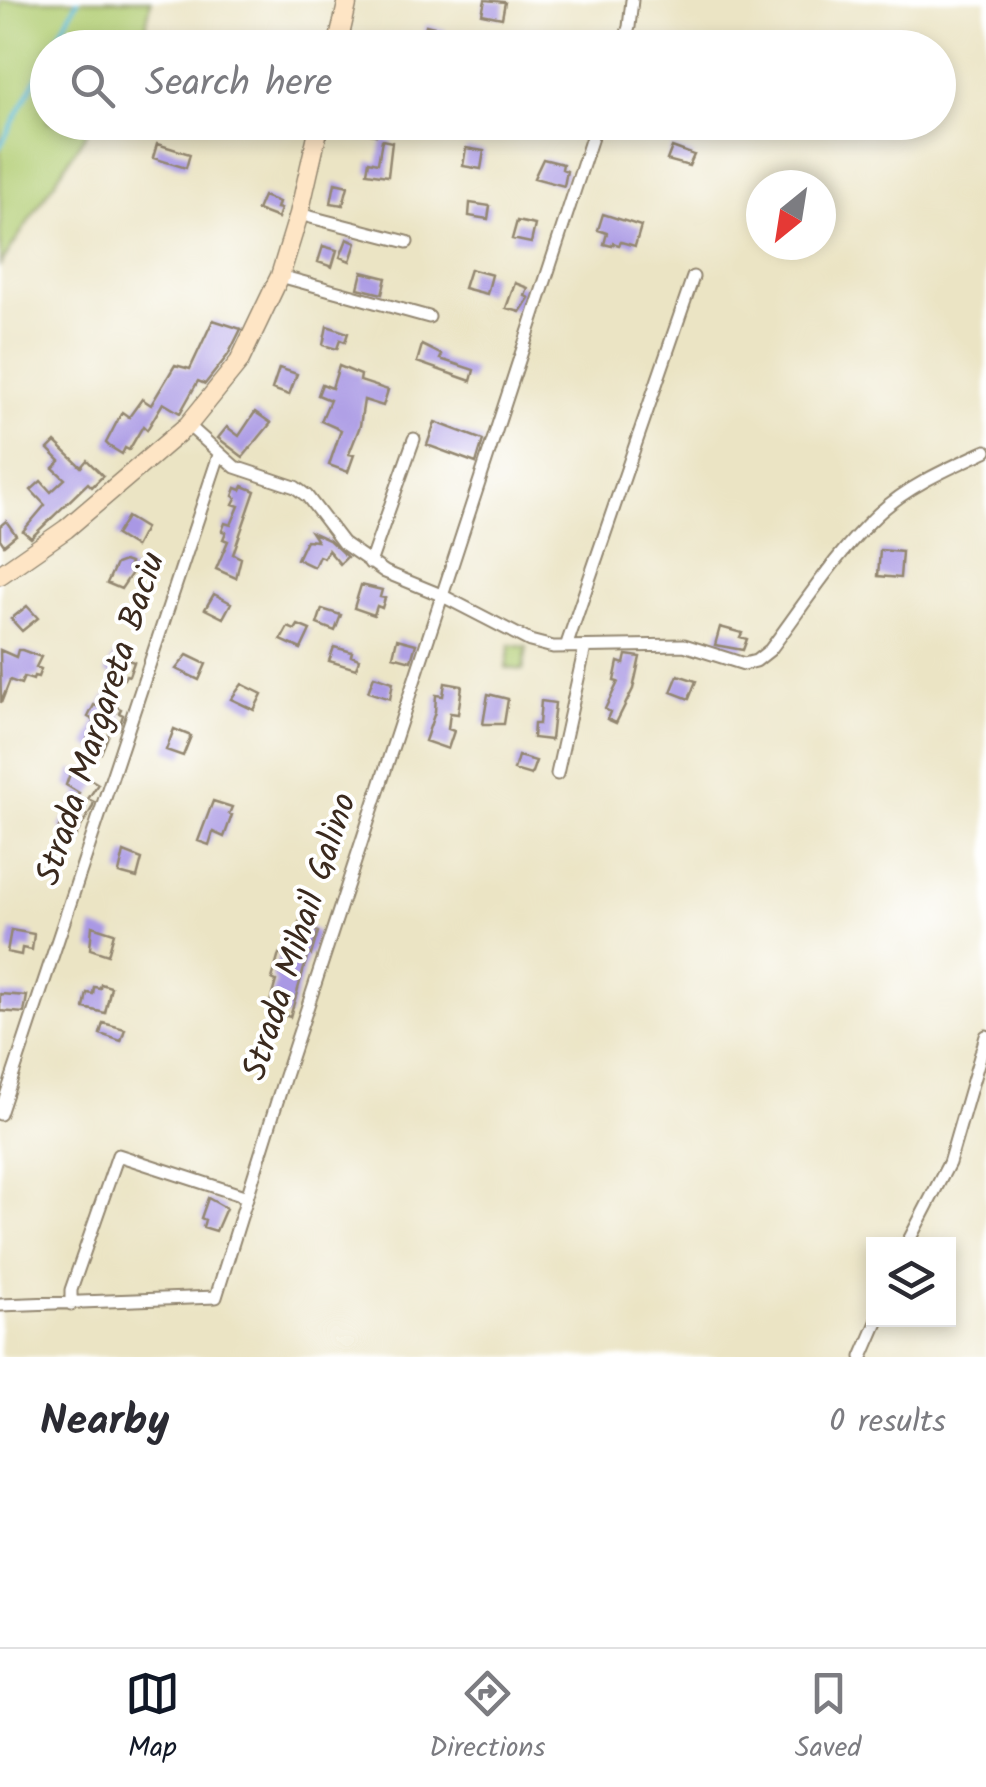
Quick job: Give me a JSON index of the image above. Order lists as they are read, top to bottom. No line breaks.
{"streets":{"street":["Strada Margareta Baciu","Strada Mihail Galino"]},"north":"bottom left","page":{"search":"Search here","heading":["Nearby","0 results"],"nav":["Map","Directions","Saved"]}}
